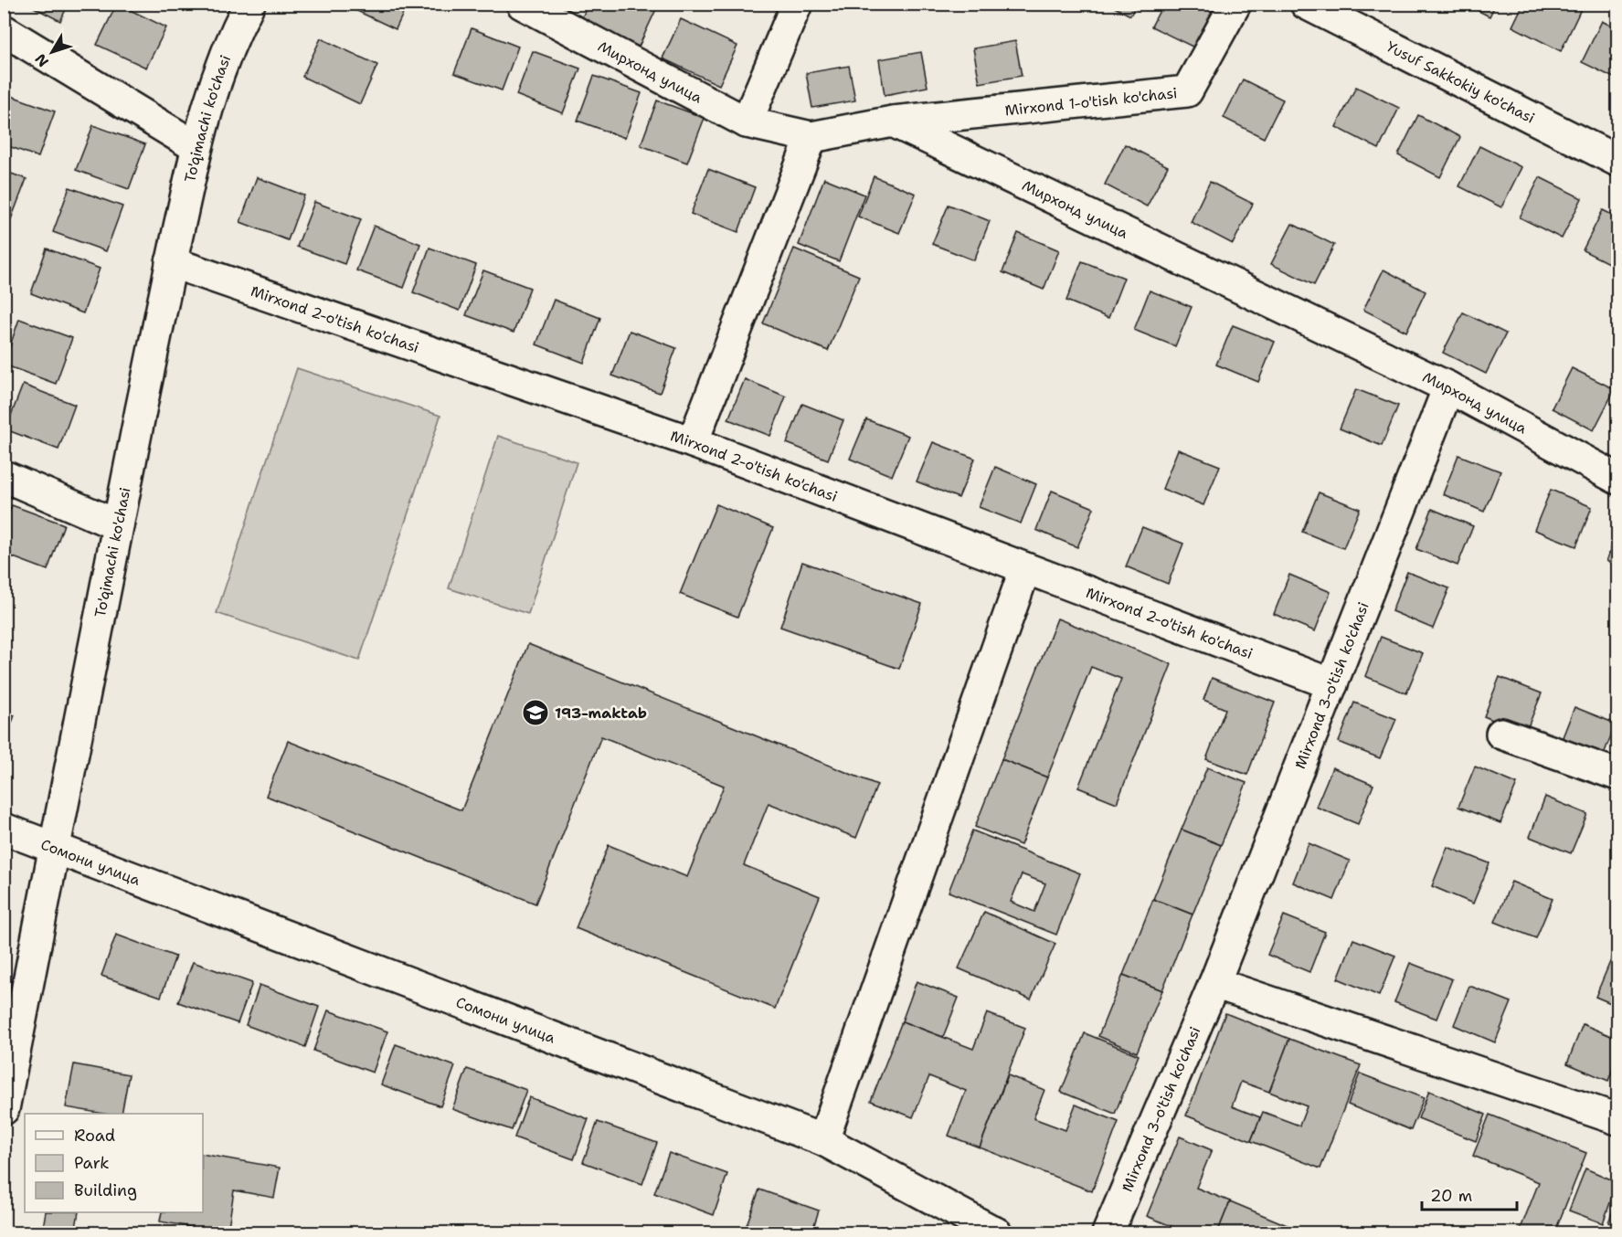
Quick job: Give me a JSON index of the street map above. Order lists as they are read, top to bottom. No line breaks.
{"streets":{"street":["Мирхонд улица","Yusuf Sakkokiy ko'chasi","Mirxond 1-o'tish ko'chasi","To'qimachi ko'chasi","Mirxond 2-o'tish ko'chasi","Mirxond 3-o'tish ko'chasi","Сомони улица"]},"crossings":[["Мирхонд улица","Mirxond 1-o'tish ko'chasi"],["Мирхонд улица","Mirxond 3-o'tish ko'chasi"],["To'qimachi ko'chasi","Mirxond 2-o'tish ko'chasi"],["To'qimachi ko'chasi","Сомони улица"],["Mirxond 2-o'tish ko'chasi","Mirxond 3-o'tish ko'chasi"]],"places":{"school or university":["193-maktab"]},"legend":["Road","Park","Building"],"scale_bar":"20 m","north":"bottom left"}
